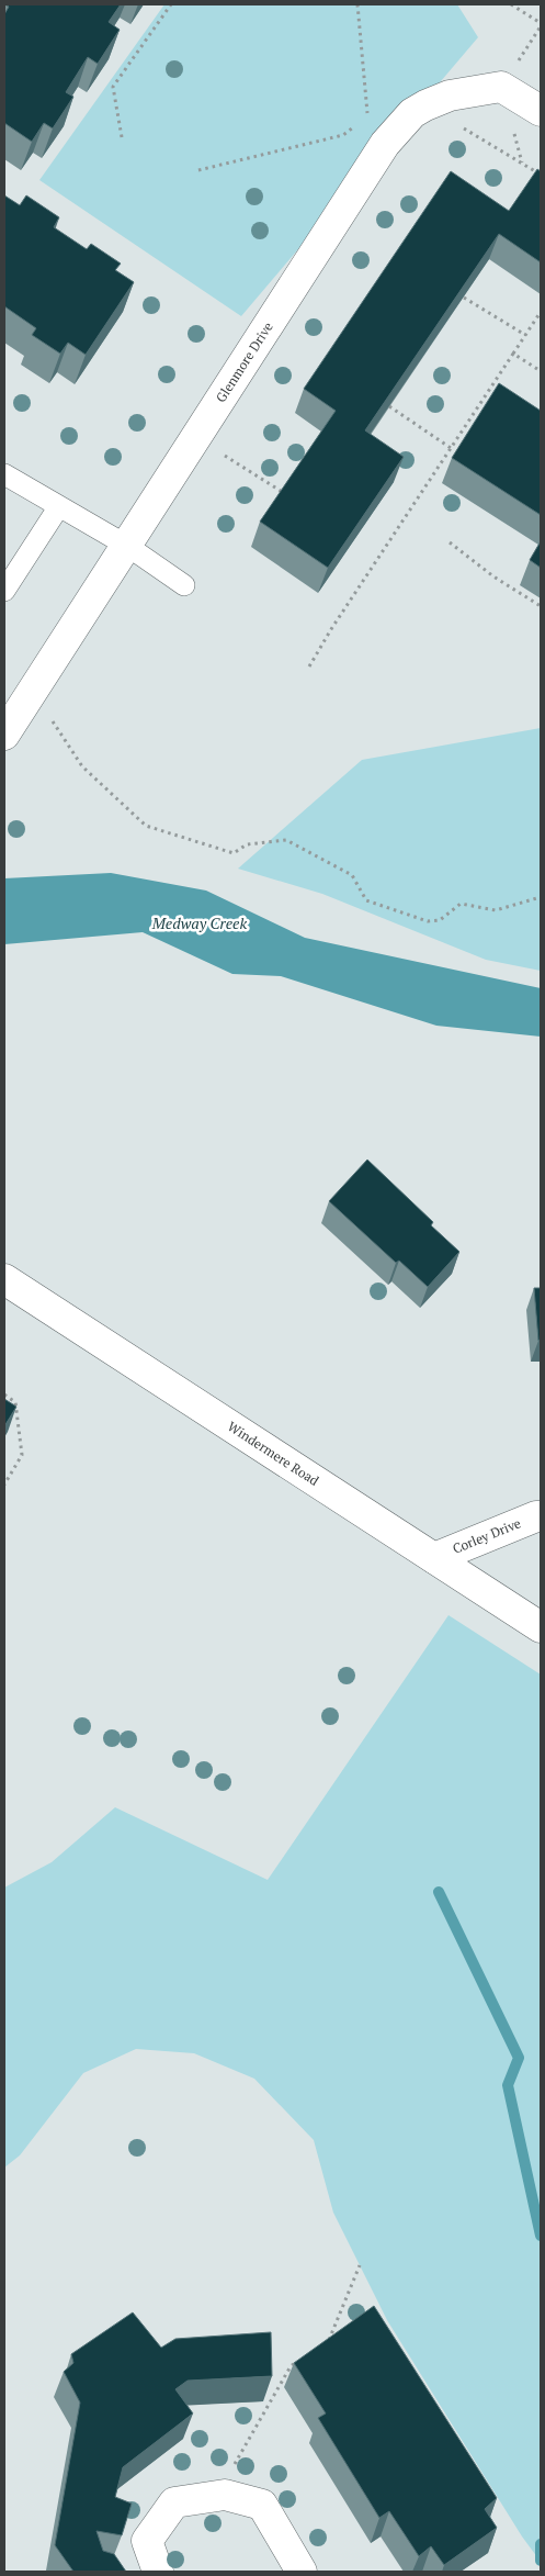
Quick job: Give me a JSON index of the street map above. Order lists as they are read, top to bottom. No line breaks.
{"streets":{"street":["Glenmore Drive","Windermere Road","Corley Drive"]},"crossings":[["Windermere Road","Corley Drive"]],"water":["Medway Creek"]}
